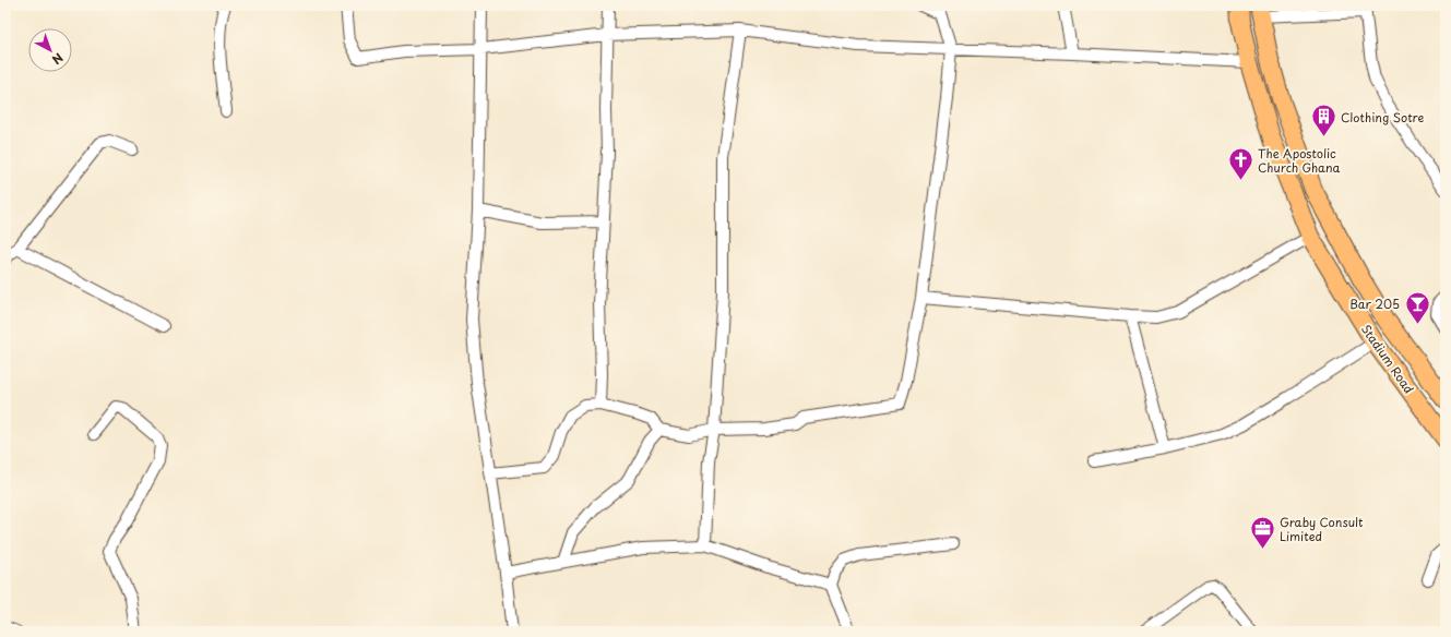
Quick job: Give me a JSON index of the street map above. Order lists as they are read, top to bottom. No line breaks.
{"streets":{"main road":["Stadium Road"]},"places":{"building":["Clothing Sotre"],"church":["The Apostolic Church Ghana"],"bar":["Bar 205"],"office":["Graby Consult Limited"]},"north":"bottom right"}
